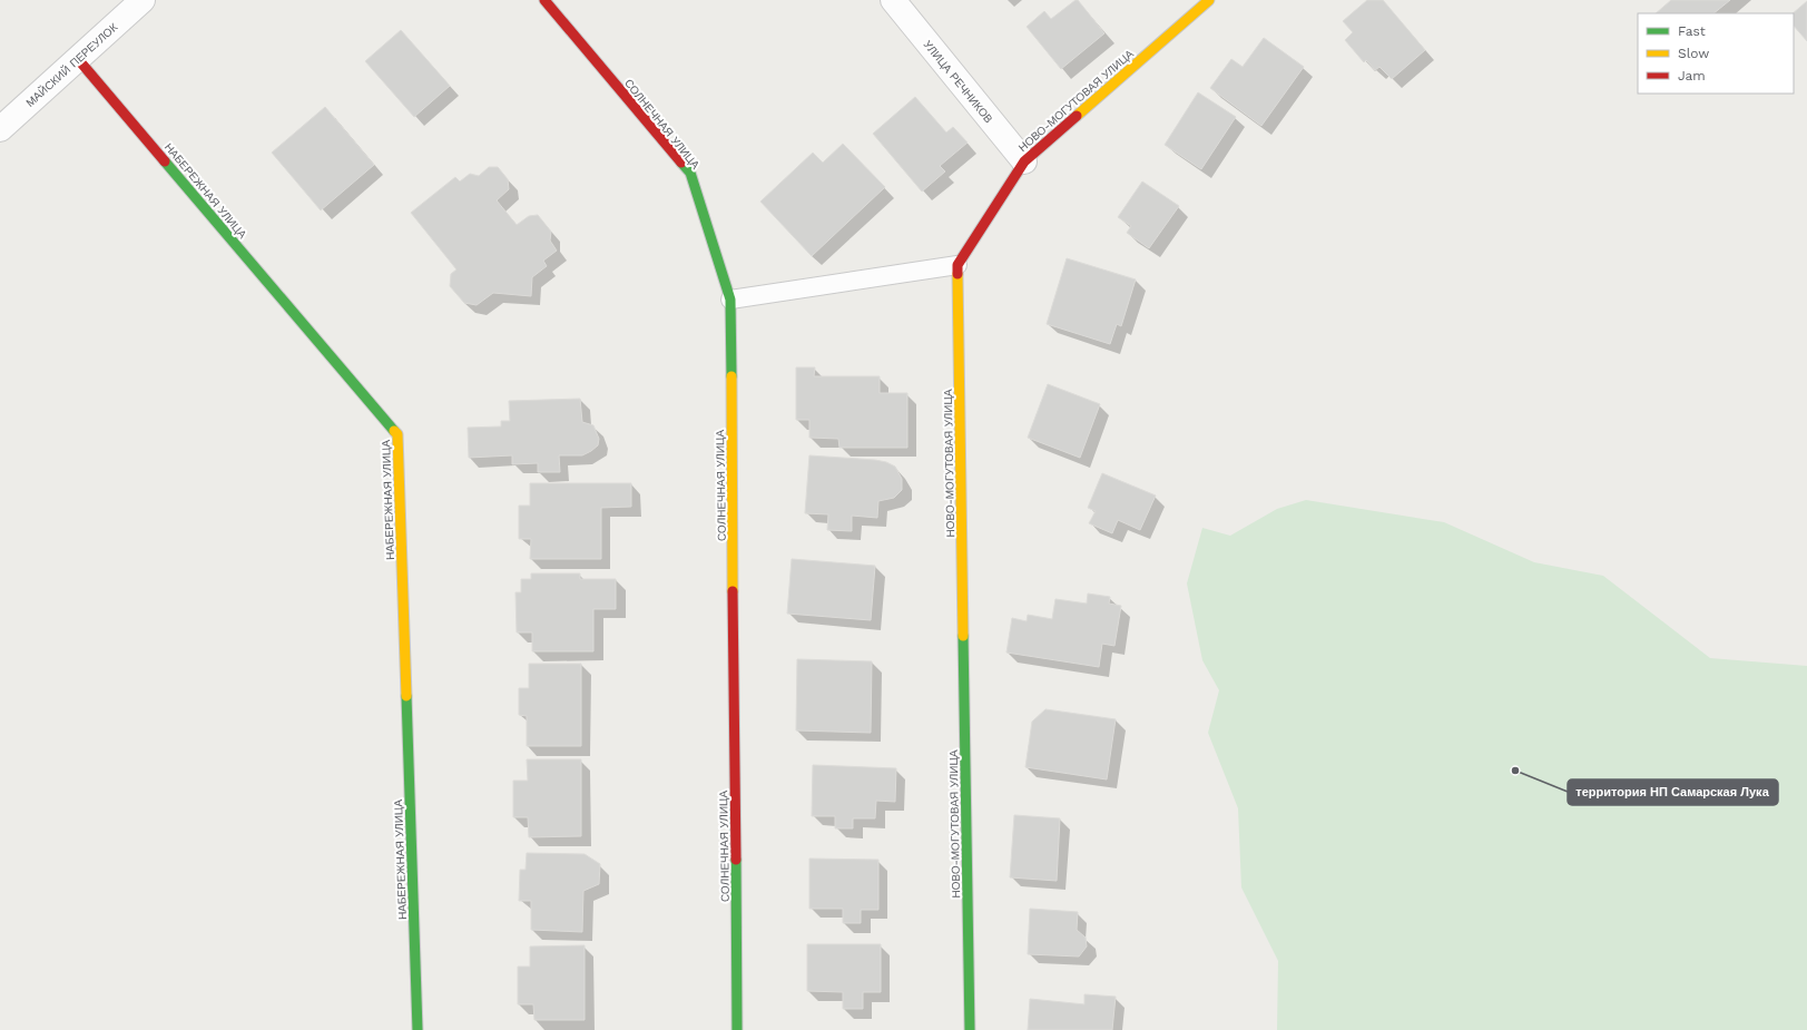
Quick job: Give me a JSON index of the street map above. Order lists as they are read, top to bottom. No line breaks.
{"streets":{"street":["МАЙСКИЙ ПЕРЕУЛОК","УЛИЦА РЕЧНИКОВ","НОВО-МОГУТОВАЯ УЛИЦА","СОЛНЕЧНАЯ УЛИЦА","НАБЕРЕЖНАЯ УЛИЦА"]},"crossings":[["МАЙСКИЙ ПЕРЕУЛОК","НАБЕРЕЖНАЯ УЛИЦА"],["УЛИЦА РЕЧНИКОВ","НОВО-МОГУТОВАЯ УЛИЦА"]],"places":["территория НП Самарская Лука"],"legend":["Fast","Slow","Jam"]}
